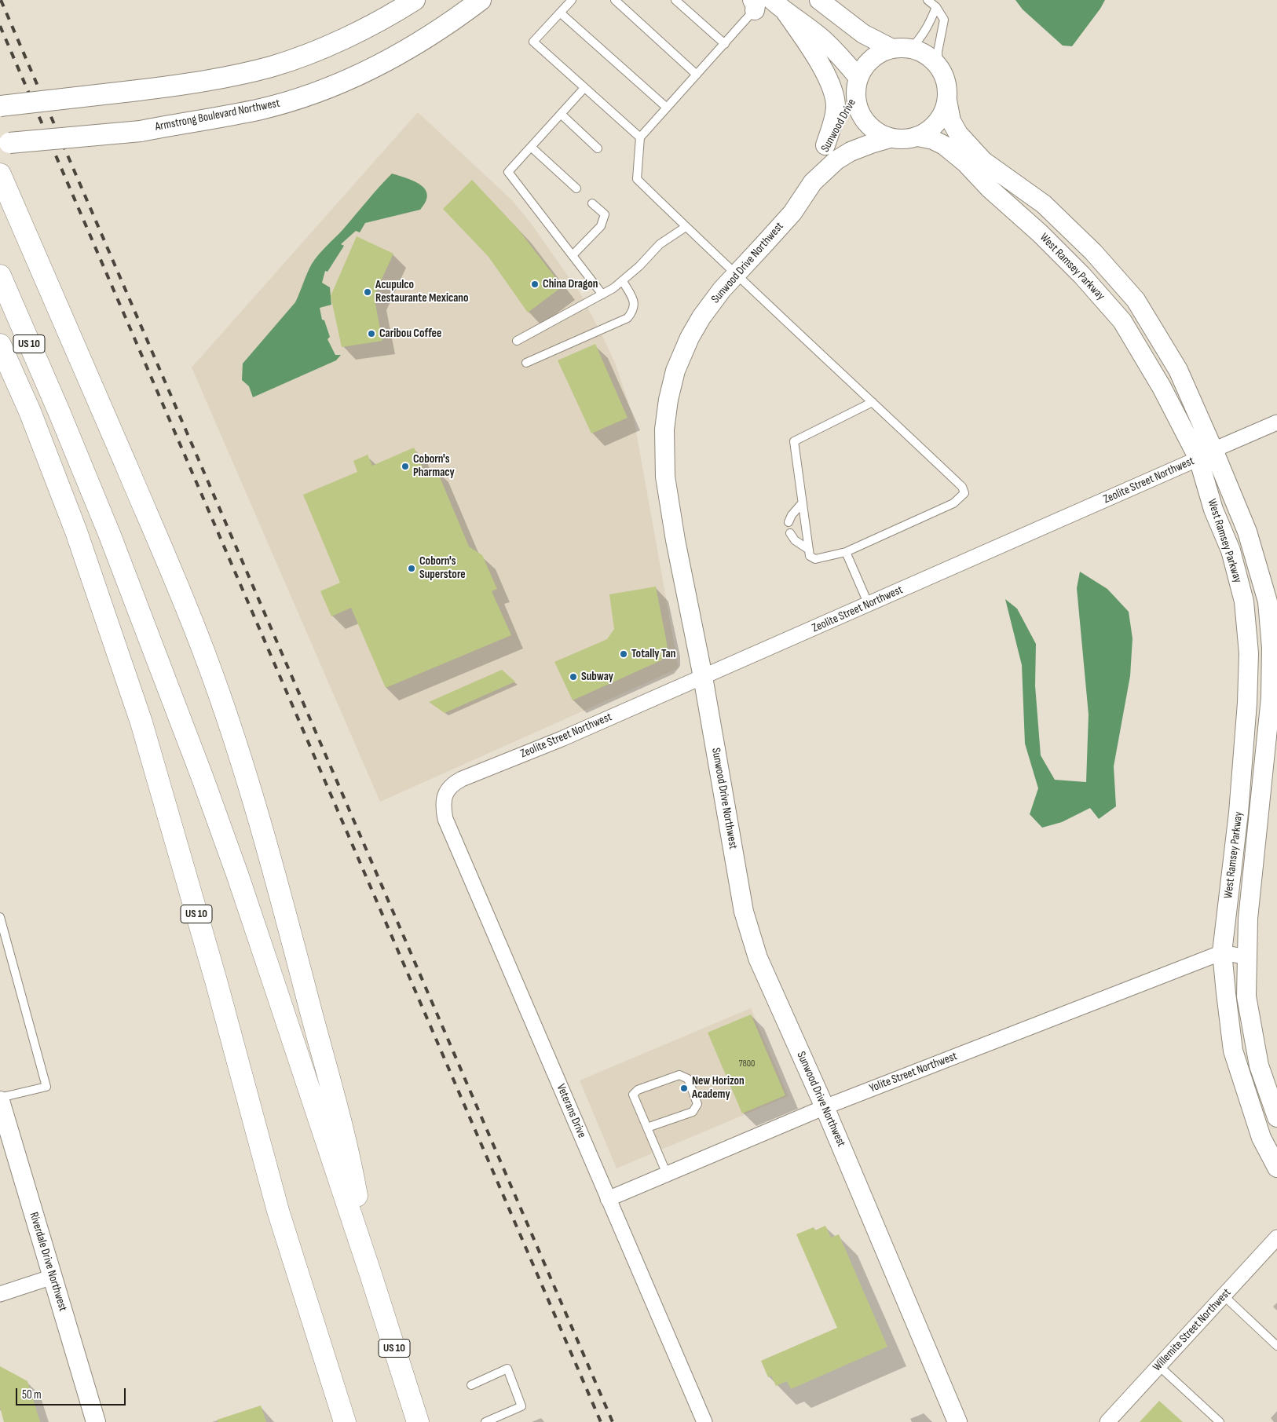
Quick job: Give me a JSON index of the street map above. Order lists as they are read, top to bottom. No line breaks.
{"streets":{"highway":["US 10"],"main road":["Armstrong Boulevard Northwest"],"street":["Sunwood Drive","Sunwood Drive Northwest","West Ramsey Parkway","Zeolite Street Northwest","Yolite Street Northwest","Veterans Drive","Riverdale Drive Northwest","Willemite Street Northwest"]},"crossings":[["Sunwood Drive","Sunwood Drive Northwest"],["Sunwood Drive","West Ramsey Parkway"],["Sunwood Drive Northwest","Zeolite Street Northwest"],["Sunwood Drive Northwest","Yolite Street Northwest"],["West Ramsey Parkway","Zeolite Street Northwest"],["West Ramsey Parkway","Yolite Street Northwest"],["Zeolite Street Northwest","Veterans Drive"],["Yolite Street Northwest","Veterans Drive"]],"places":["China Dragon","Acupulco Restaurante Mexicano","Caribou Coffee","Coborn's Pharmacy","Coborn's Superstore","Totally Tan","Subway","New Horizon Academy"],"house_numbers":["7800"],"scale_bar":"50 m"}
